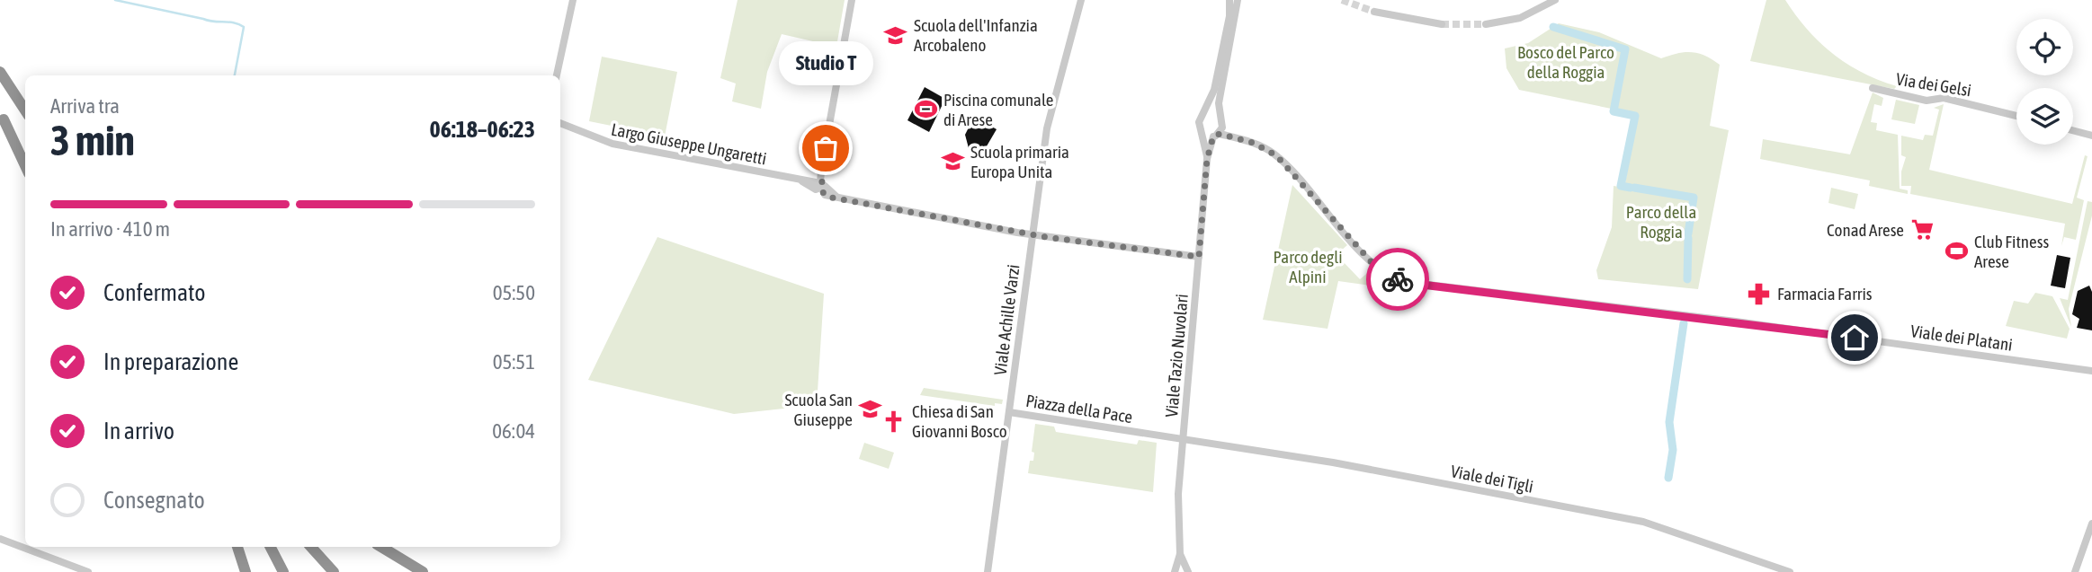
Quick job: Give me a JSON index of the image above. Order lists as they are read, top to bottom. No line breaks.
{"streets":{"street":["Via dei Gelsi","Largo Giuseppe Ungaretti","Viale Achille Varzi","Viale dei Platani","Viale Tazio Nuvolari","Piazza della Pace","Viale dei Tigli"]},"crossings":[["Viale Achille Varzi","Piazza della Pace"],["Viale dei Platani","Viale Tazio Nuvolari"],["Viale Tazio Nuvolari","Piazza della Pace"],["Viale Tazio Nuvolari","Viale dei Tigli"],["Piazza della Pace","Viale dei Tigli"]],"parks":["Bosco del Parco della Roggia","Parco della Roggia","Parco degli Alpini"],"places":{"school or university":["Scuola dell'Infanzia Arcobaleno","Scuola primaria Europa Unita","Scuola San Giuseppe"],"sports":["Piscina comunale di Arese","Club Fitness Arese"],"other":["Studio T"],"supermarket":["Conad Arese"],"pharmacy":["Farmacia Farris"],"church":["Chiesa di San Giovanni Bosco"]},"page":{"bubble":"Studio T","heading":["3 min","Arriva tra","06:18–06:23"],"bar":"In arrivo · 410 m","list":[["Confermato","05:50"],["In preparazione","05:51"],["In arrivo","06:04"],"Consegnato"]}}
